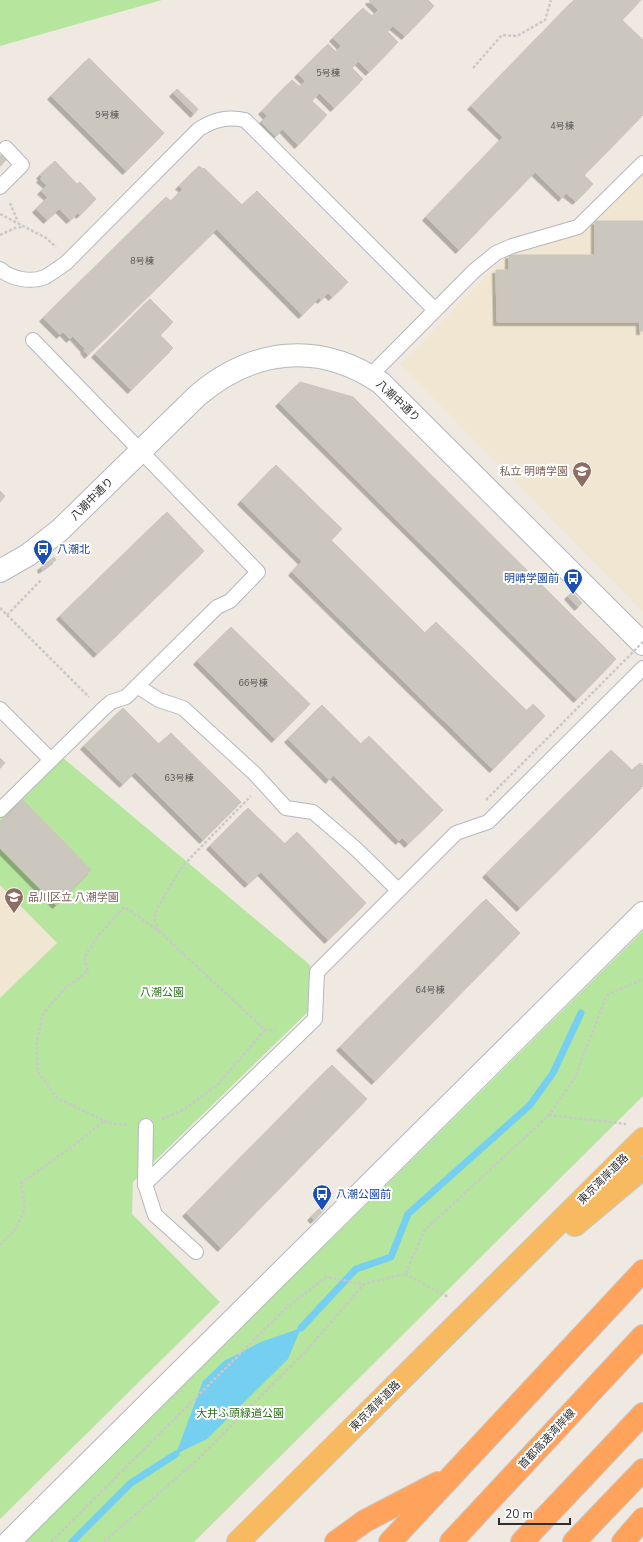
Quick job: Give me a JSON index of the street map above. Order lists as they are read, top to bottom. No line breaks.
{"streets":{"highway":["東京湾岸道路","首都高速湾岸線"],"street":["八潮中通り"]},"parks":["八潮公園","大井ふ頭緑道公園"],"places":{"school or university":["私立 明晴学園","品川区立 八潮学園"],"bus stop":["八潮北","明晴学園前","八潮公園前"]},"house_numbers":["5号棟","9号棟","4号棟","8号棟","66号棟","63号棟","64号棟"],"scale_bar":"20 m"}
